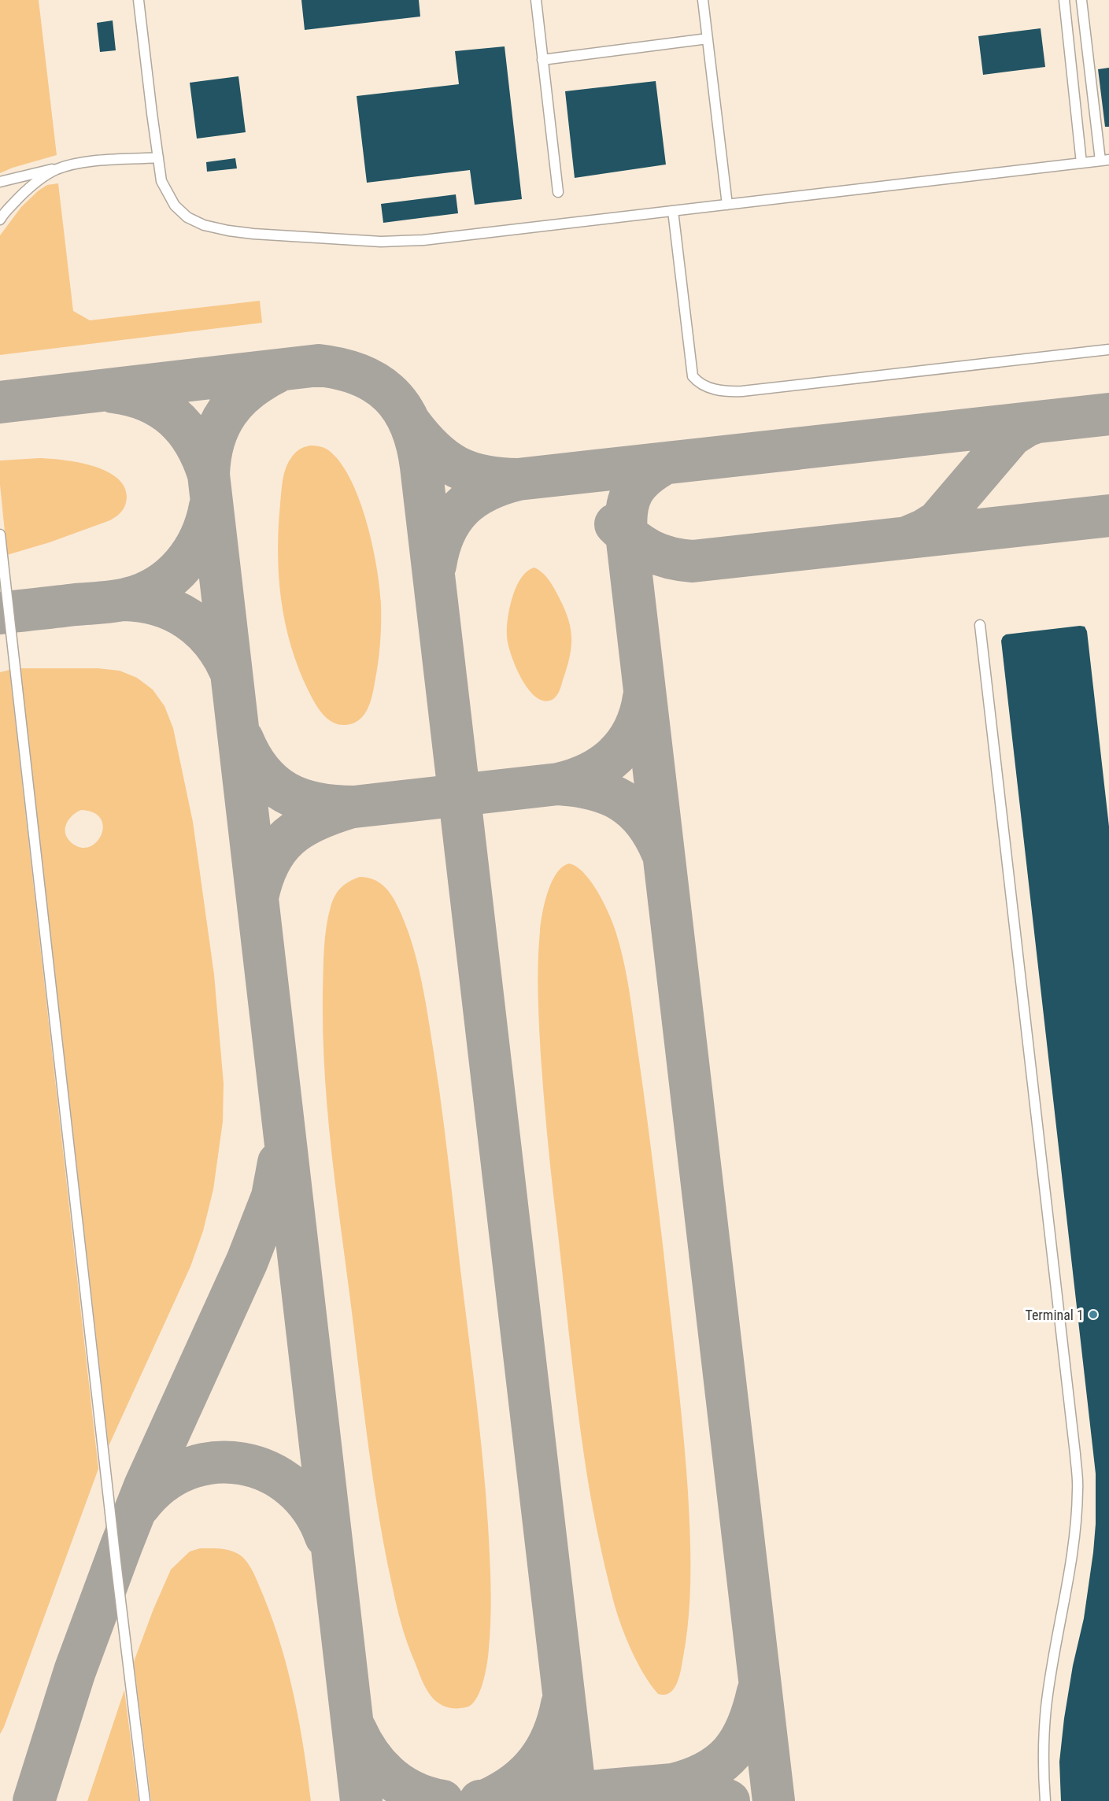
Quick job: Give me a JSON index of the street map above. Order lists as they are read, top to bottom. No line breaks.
{"places":["Terminal 1"]}
